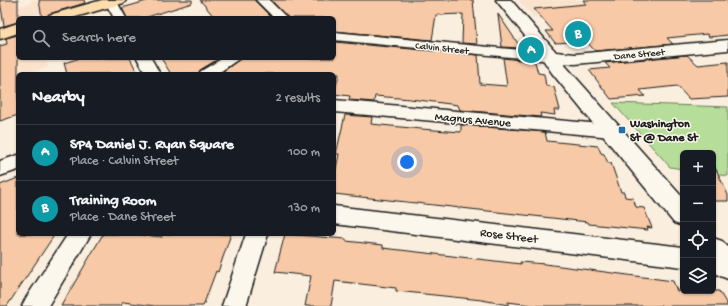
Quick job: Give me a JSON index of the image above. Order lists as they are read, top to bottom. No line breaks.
{"streets":{"main road":["Dane Street"],"street":["Calvin Street","Magnus Avenue","Rose Street"]},"crossings":[["Calvin Street","Dane Street"]],"places":{"transit":["Washington St @ Dane St"]},"page":{"search":"Search here","pins":["B","A"],"heading":["Nearby","2 results"],"list":[{"mark":"A","name":"SP4 Daniel J. Ryan Square","note":"Place · Calvin Street","value":"100 m"},{"mark":"B","name":"Training Room","note":"Place · Dane Street","value":"130 m"}],"map_buttons":["+","−"]}}
